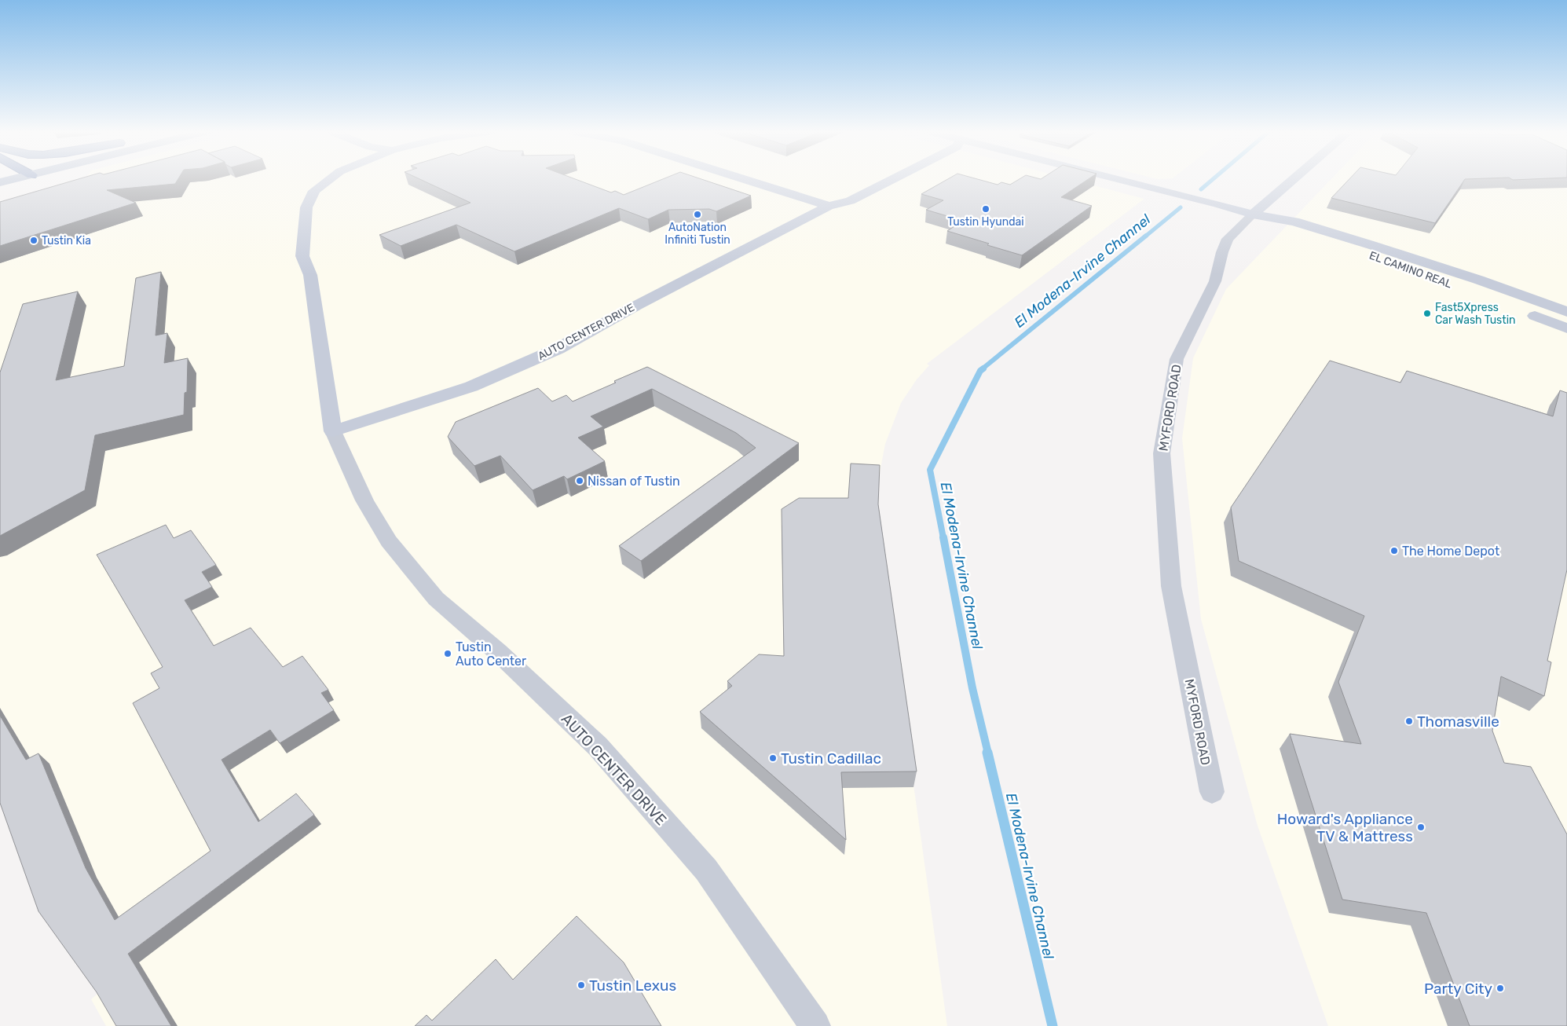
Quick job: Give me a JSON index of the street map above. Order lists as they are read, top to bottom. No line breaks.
{"streets":{"street":["EL CAMINO REAL","AUTO CENTER DRIVE","MYFORD ROAD"]},"crossings":[["EL CAMINO REAL","MYFORD ROAD"]],"water":["El Modena-Irvine Channel"],"places":["Tustin Hyundai","AutoNation Infiniti Tustin","Tustin Kia","Fast5Xpress Car Wash Tustin","Nissan of Tustin","The Home Depot","Tustin Auto Center","Thomasville","Tustin Cadillac","Howard's Appliance TV & Mattress","Tustin Lexus","Party City"]}
